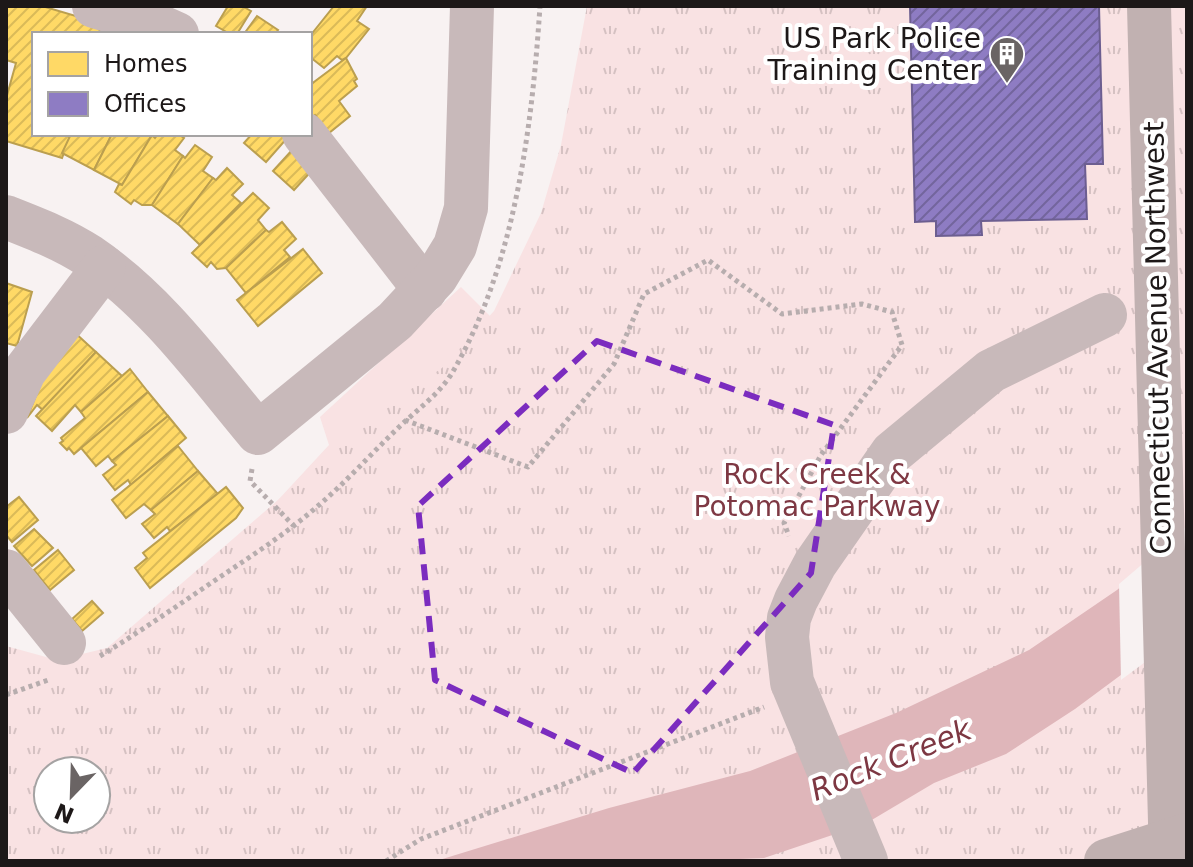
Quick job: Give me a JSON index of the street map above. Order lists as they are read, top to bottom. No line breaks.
{"streets":{"main road":["Connecticut Avenue Northwest"]},"water":["Rock Creek"],"parks":["Rock Creek & Potomac Parkway"],"places":{"building":["US Park Police Training Center"]},"legend":["Homes","Offices"],"north":"bottom left"}
